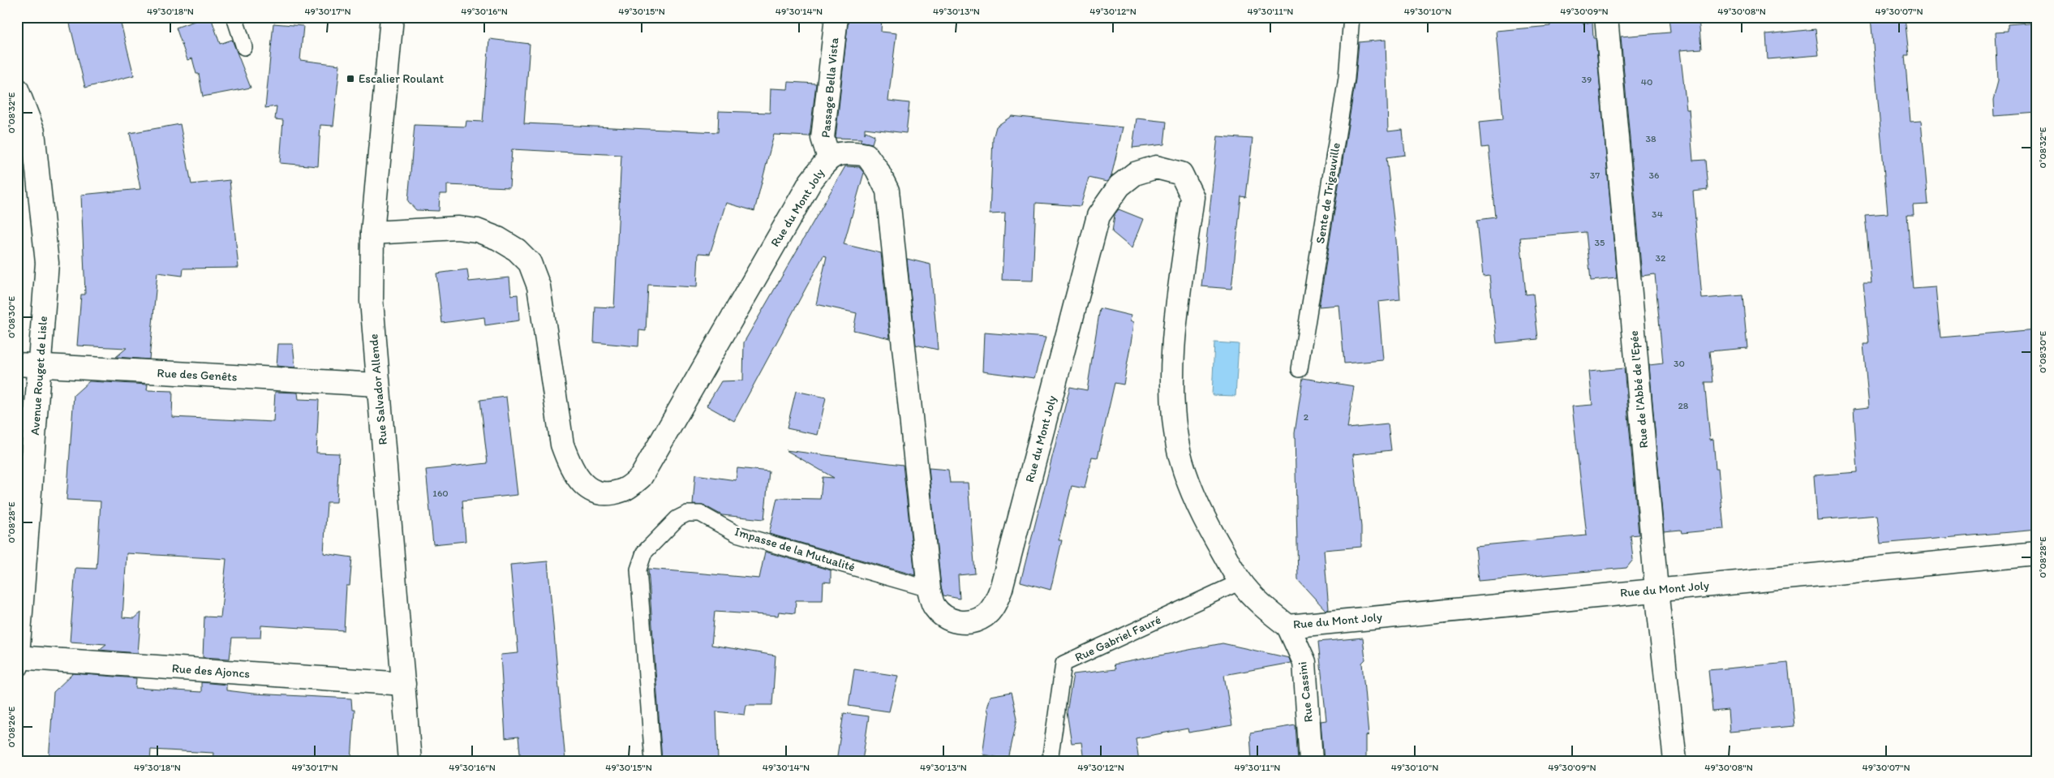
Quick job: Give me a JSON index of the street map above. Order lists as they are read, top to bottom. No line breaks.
{"streets":{"street":["Passage Bella Vista","Rue du Mont Joly","Rue des Genêts","Avenue Rouget de Lisle","Rue Salvador Allende","Rue de l'Abbé de l'Epée","Rue des Ajoncs","Rue Cassini"],"lane":["Sente de Trigauville","Impasse de la Mutualité","Rue Gabriel Fauré"]},"crossings":[["Passage Bella Vista","Rue du Mont Joly"],["Rue du Mont Joly","Rue Salvador Allende"],["Rue du Mont Joly","Rue de l'Abbé de l'Epée"],["Rue du Mont Joly","Impasse de la Mutualité"],["Rue du Mont Joly","Rue Gabriel Fauré"],["Rue du Mont Joly","Rue Cassini"],["Rue des Genêts","Avenue Rouget de Lisle"],["Rue des Genêts","Rue Salvador Allende"],["Avenue Rouget de Lisle","Rue des Ajoncs"],["Rue Salvador Allende","Rue des Ajoncs"]],"places":{"transit":["Escalier Roulant"]},"house_numbers":["39","40","38","37","36","34","35","32","30","28","2","160"],"coordinates":["49°30'18\"N","49°30'17\"N","49°30'16\"N","49°30'15\"N","49°30'14\"N","49°30'13\"N","49°30'12\"N","49°30'11\"N","49°30'10\"N","49°30'09\"N","49°30'08\"N","49°30'07\"N","0°08'32\"E","0°08'30\"E","0°08'28\"E","0°08'26\"E"]}
